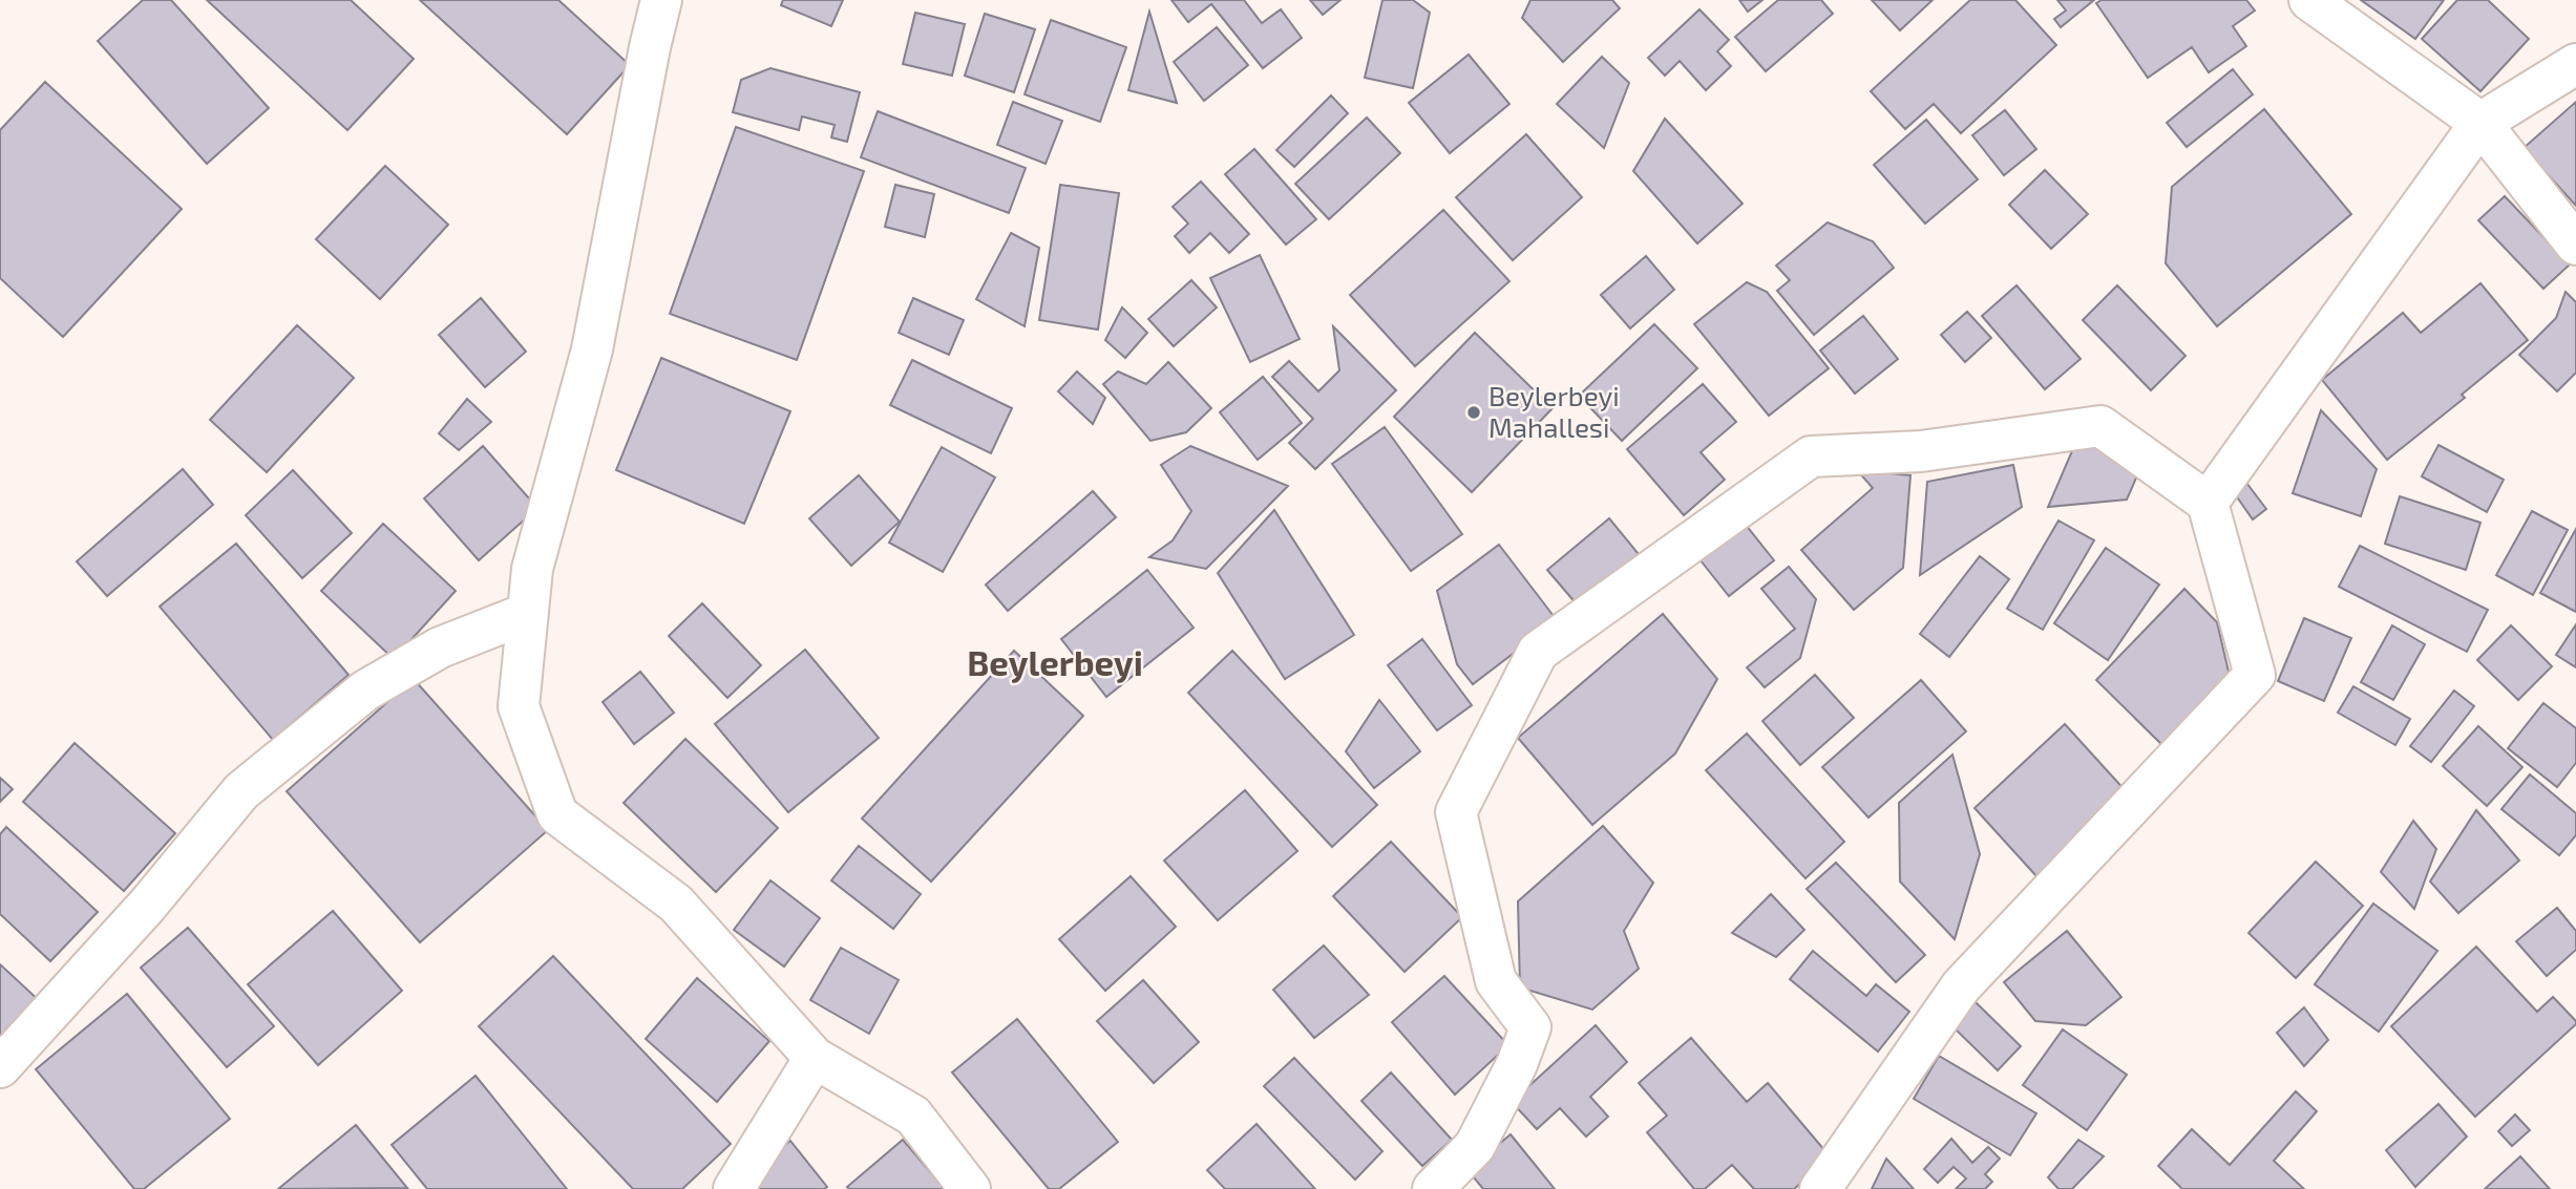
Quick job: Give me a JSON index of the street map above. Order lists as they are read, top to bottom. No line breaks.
{"districts":["Beylerbeyi"],"places":["Beylerbeyi Mahallesi"]}
